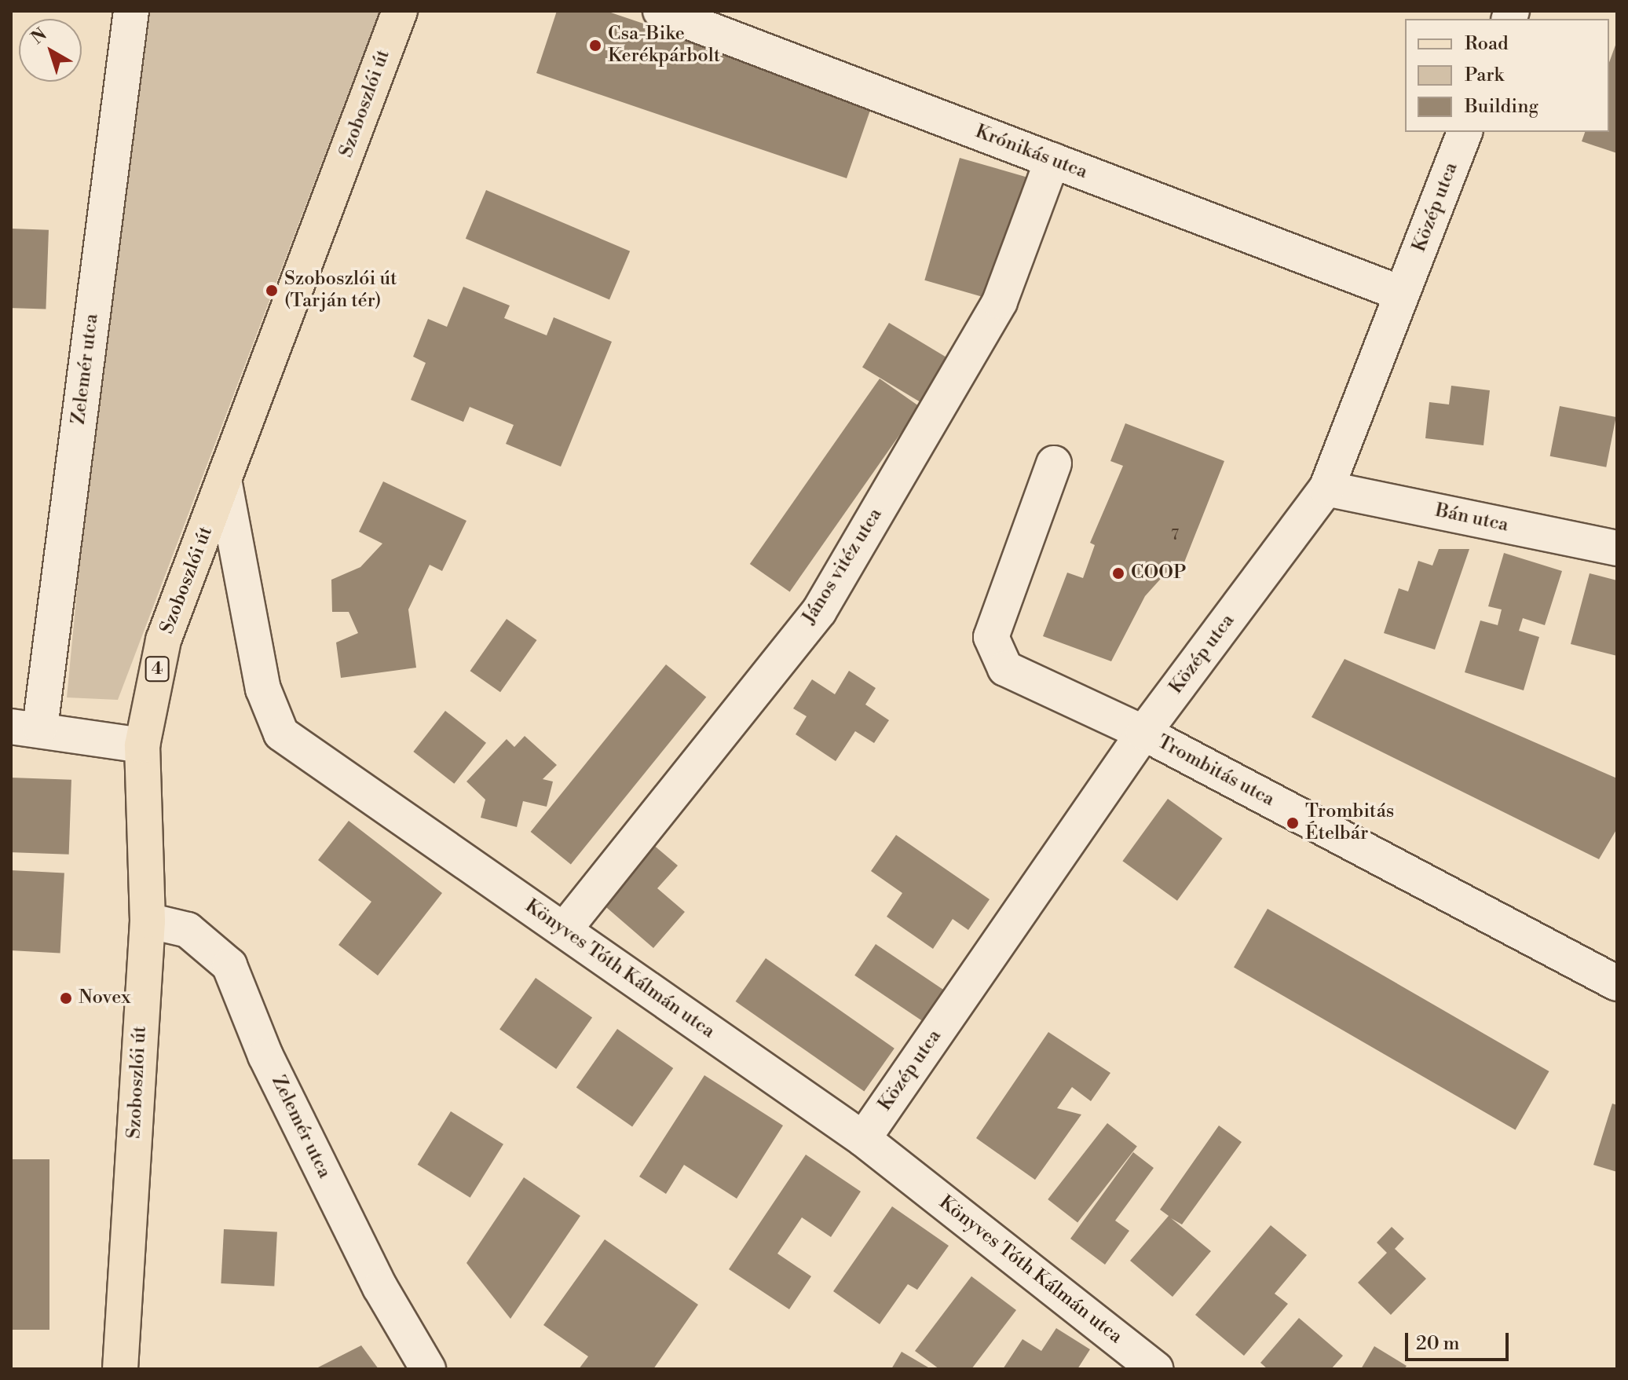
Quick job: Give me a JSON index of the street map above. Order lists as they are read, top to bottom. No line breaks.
{"streets":{"main road":["Szoboszlói út","4"],"street":["Krónikás utca","Közép utca","Zelemér utca","Bán utca","János vitéz utca","Trombitás utca","Könyves Tóth Kálmán utca"]},"crossings":[["Szoboszlói út","Zelemér utca"],["Szoboszlói út","Könyves Tóth Kálmán utca"],["Krónikás utca","Közép utca"],["Krónikás utca","János vitéz utca"],["Közép utca","Bán utca"],["Közép utca","Trombitás utca"],["Közép utca","Könyves Tóth Kálmán utca"],["János vitéz utca","Könyves Tóth Kálmán utca"]],"places":["Csa-Bike Kerékpárbolt","Szoboszlói út (Tarján tér)","COOP","Trombitás Ételbár","Novex"],"house_numbers":["7"],"legend":["Road","Park","Building"],"scale_bar":"20 m","north":"top left"}
